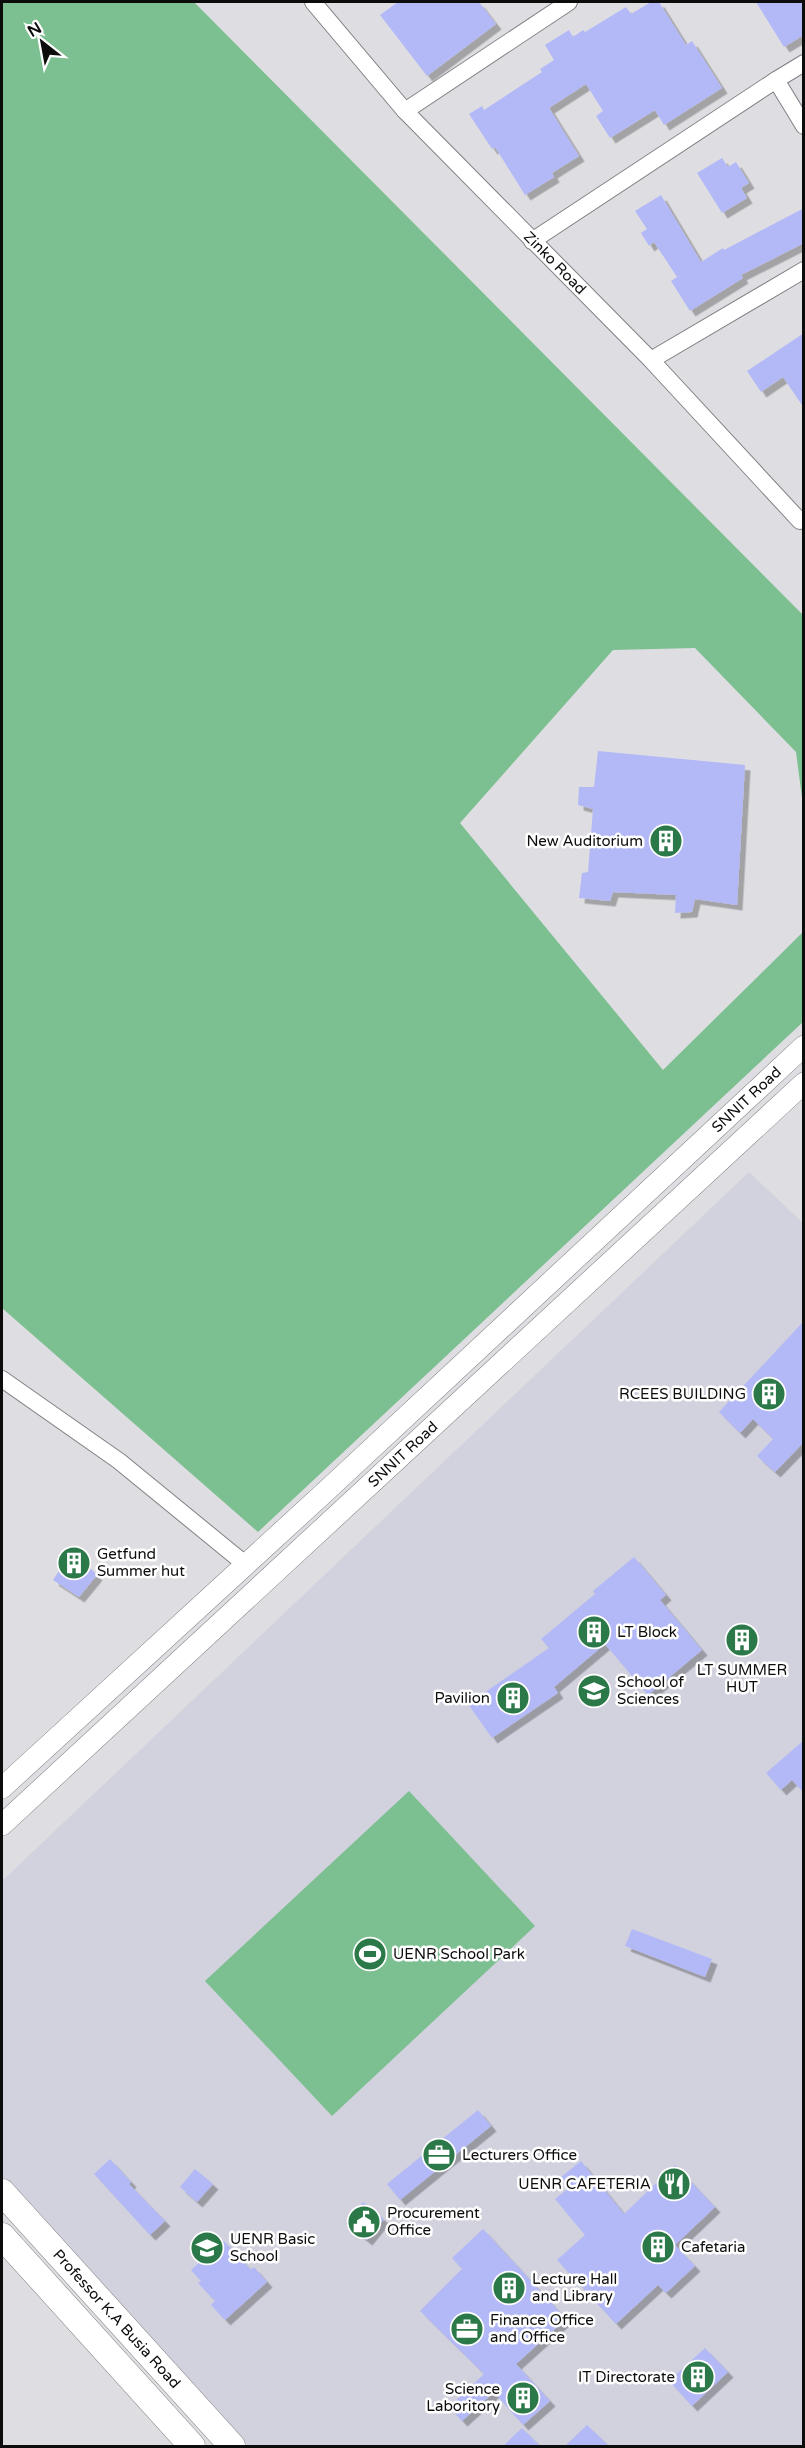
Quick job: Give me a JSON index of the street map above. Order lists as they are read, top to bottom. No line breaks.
{"streets":{"main road":["Professor K.A Busia Road"],"street":["Zinko Road","SNNIT Road"]},"places":{"building":["New Auditorium","RCEES BUILDING","Getfund Summer hut","LT Block","LT SUMMER HUT","Pavilion","Cafetaria","Lecture Hall and Library","IT Directorate","Science Laboritory"],"school or university":["School of Sciences","UENR Basic School"],"sports":["UENR School Park"],"office":["Lecturers Office","Finance Office and Office"],"restaurant":["UENR CAFETERIA"],"public building":["Procurement Office"]},"north":"top left"}
